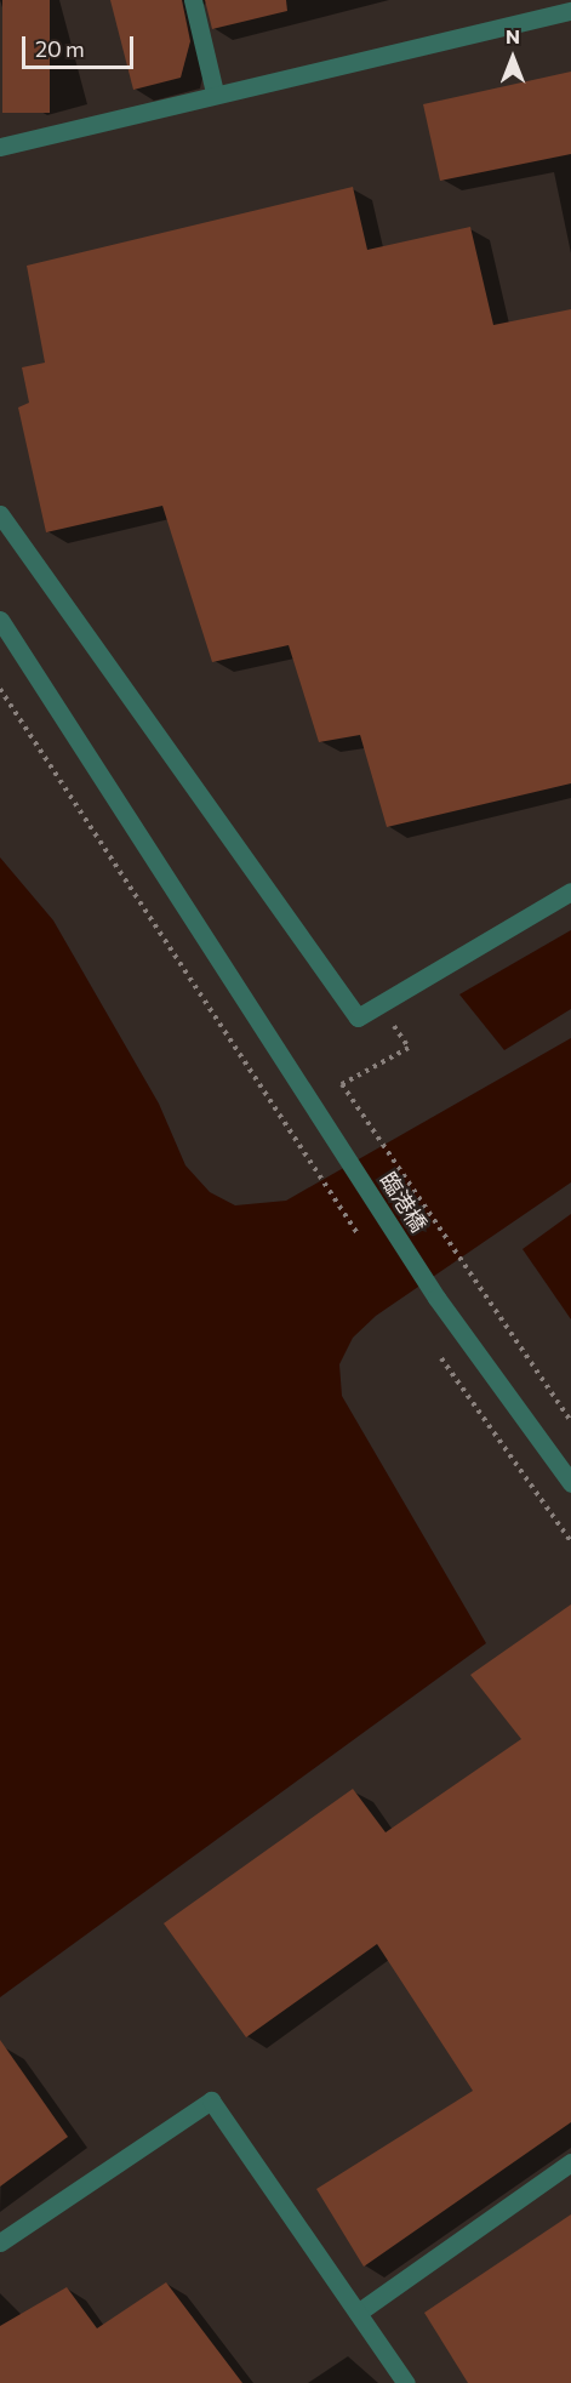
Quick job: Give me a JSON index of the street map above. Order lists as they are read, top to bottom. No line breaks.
{"streets":{"street":["臨港橋"]},"scale_bar":"20 m","north":"top"}
